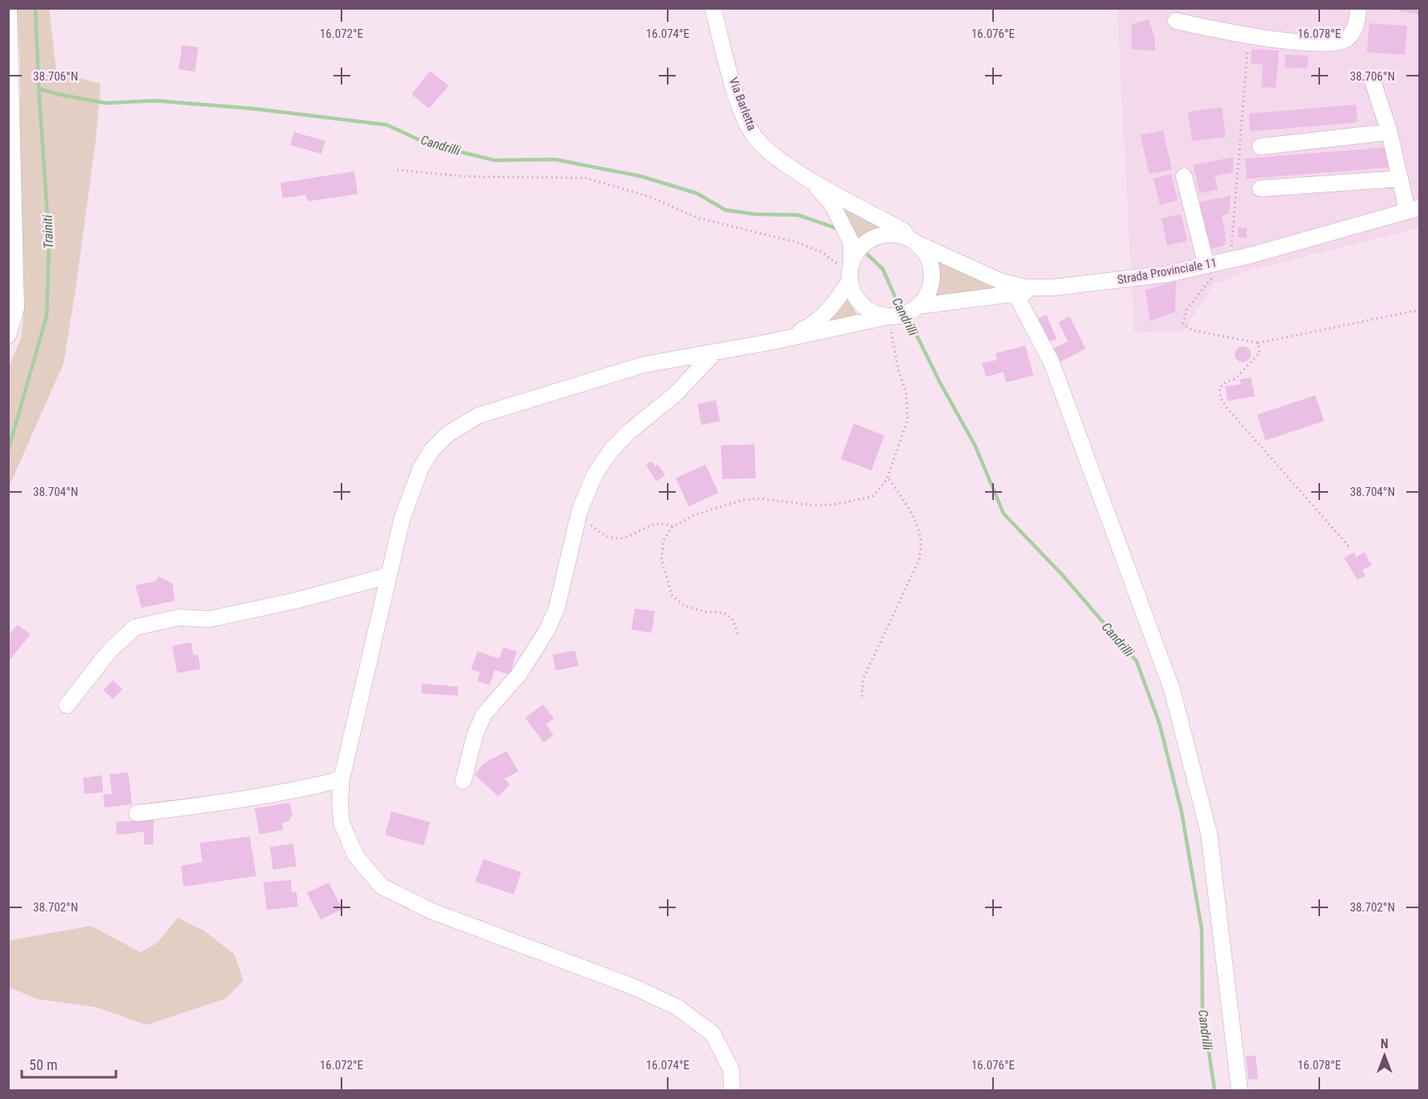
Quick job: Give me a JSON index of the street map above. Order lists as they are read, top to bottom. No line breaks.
{"streets":{"street":["Via Barletta","Strada Provinciale 11"]},"crossings":[["Via Barletta","Strada Provinciale 11"]],"water":["Candrilli","Trainiti"],"scale_bar":"50 m","north":"top","coordinates":["16.072°E","16.074°E","16.076°E","16.078°E","38.706°N","38.704°N","38.702°N"]}
